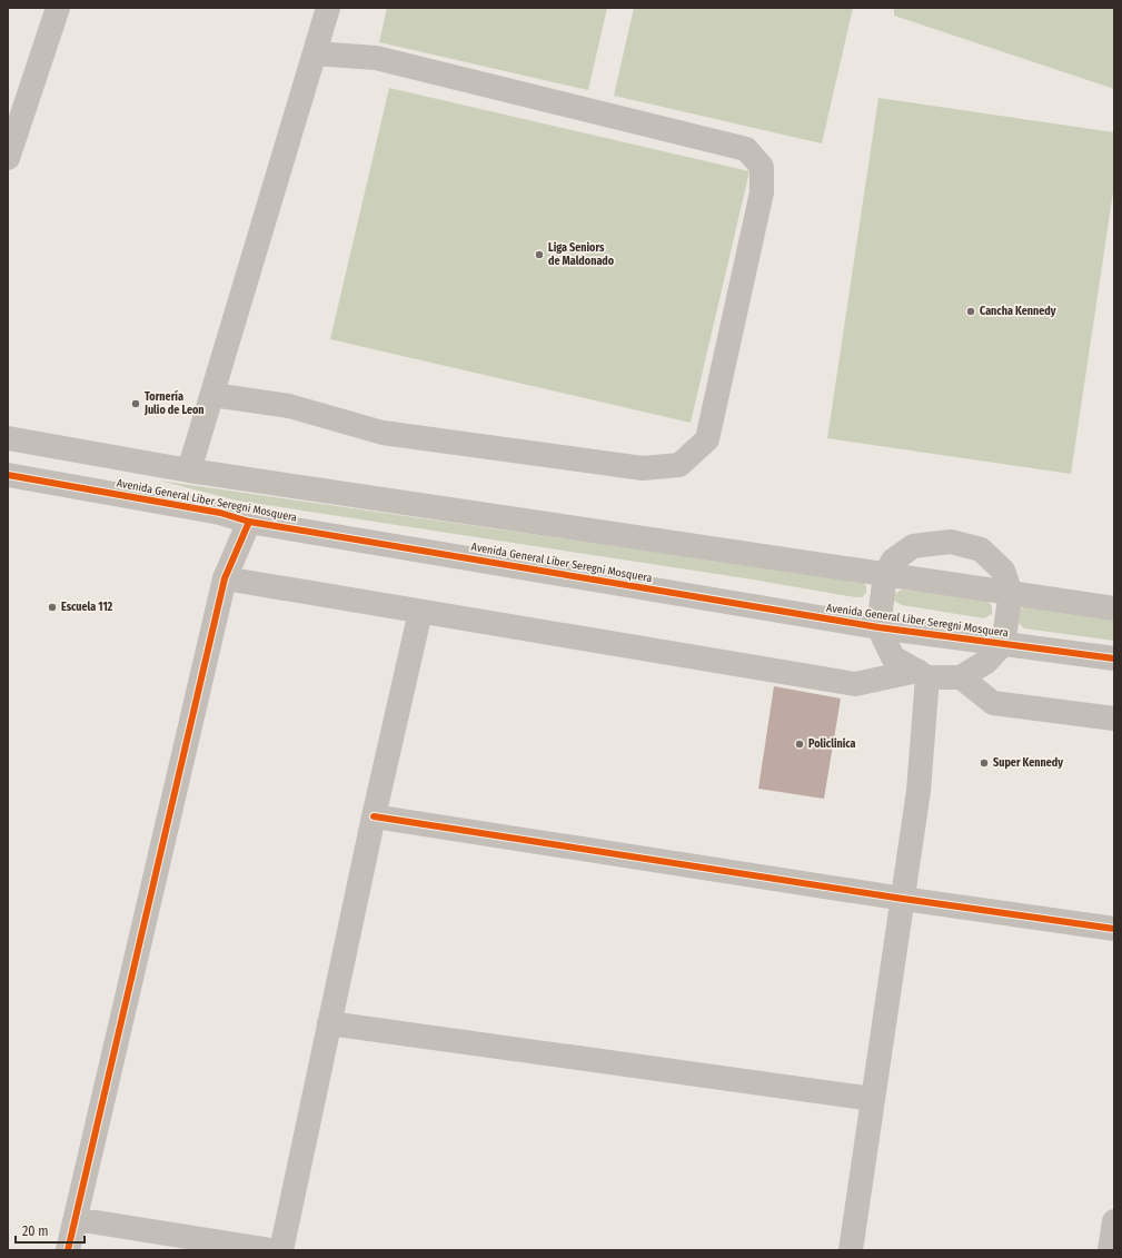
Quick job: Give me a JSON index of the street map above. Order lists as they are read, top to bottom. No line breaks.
{"streets":{"street":["Avenida General Liber Seregni Mosquera"]},"places":["Liga Seniors de Maldonado","Cancha Kennedy","Tornería Julio de Leon","Escuela 112","Policlinica","Super Kennedy"],"scale_bar":"20 m"}
